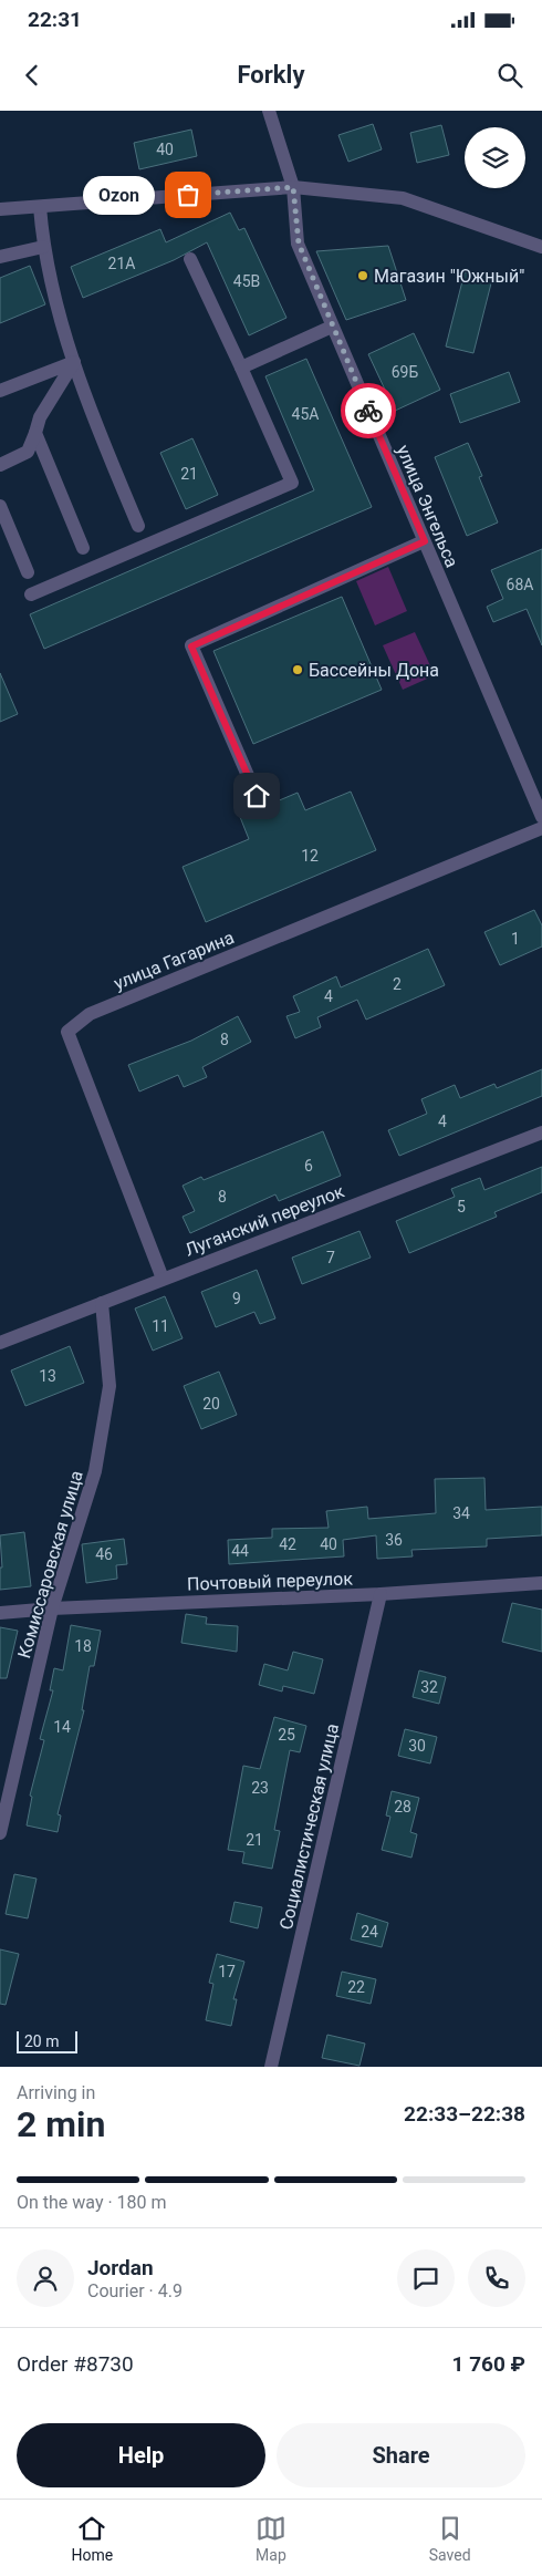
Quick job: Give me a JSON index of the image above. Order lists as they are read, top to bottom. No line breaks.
{"streets":{"street":["улица Энгельса","улица Гагарина","Луганский переулок","Комиссаровская улица","Почтовый переулок","Социалистическая улица"]},"crossings":[["улица Гагарина","Луганский переулок"],["Луганский переулок","Комиссаровская улица"],["Комиссаровская улица","Почтовый переулок"],["Почтовый переулок","Социалистическая улица"]],"places":["Ozon","Магазин \"Южный\"","Бассейны Дона"],"house_numbers":["40","21А","45В","69Б","45А","21","68А","12","1","2","4","8","4","6","8","5","7","9","11","13","20","34","36","42","40","44","46","18","32","14","25","30","23","28","21","24","17","22"],"scale_bar":"20 m","page":{"status":"22:31","header":"Forkly","bubble":"Ozon","scale":"20 m","heading":["2 min","Arriving in","22:33–22:38"],"panel":["Jordan","Courier · 4.9","Order #8730","1 760 ₽"],"bar":"On the way · 180 m","buttons":["Help","Share"],"tabs":["Home","Map","Saved"]}}
